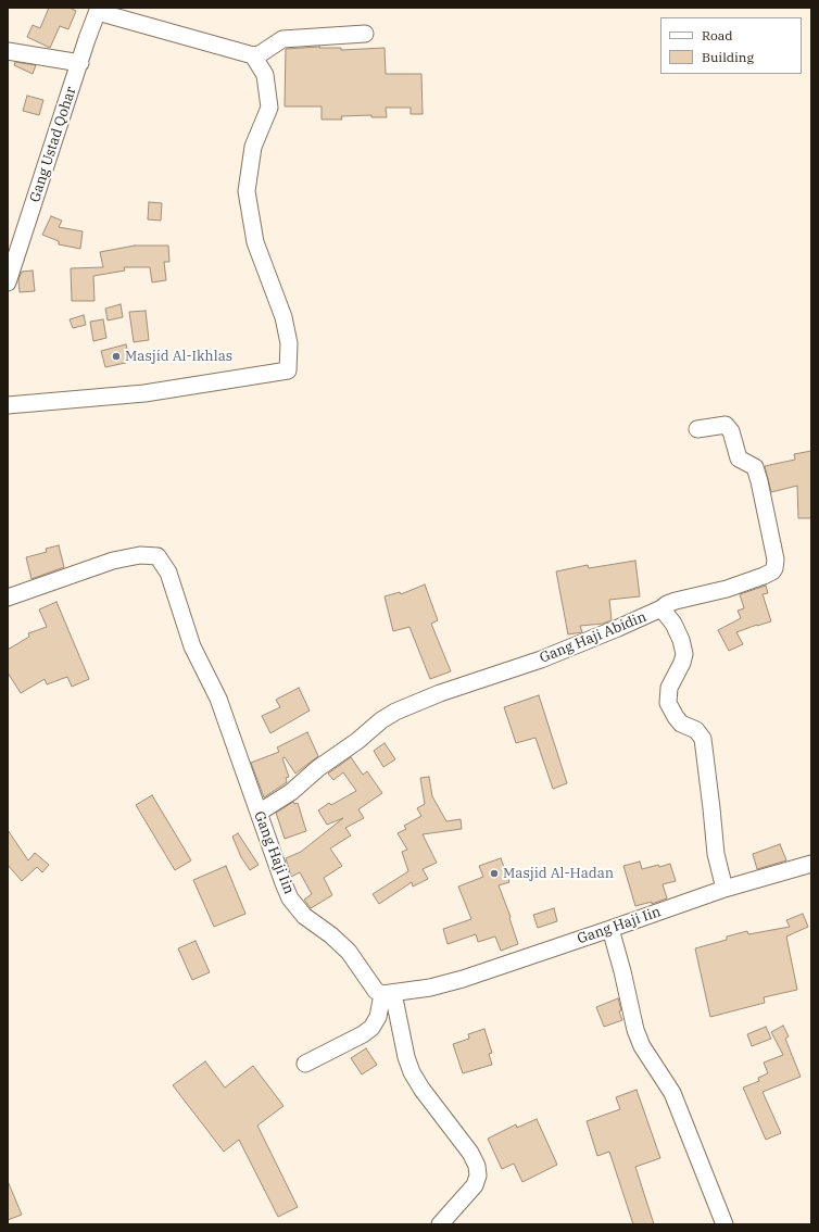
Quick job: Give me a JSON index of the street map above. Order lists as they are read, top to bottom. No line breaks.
{"streets":{"street":["Gang Ustad Qohar","Gang Haji Abidin","Gang Haji Iin"]},"crossings":[["Gang Haji Abidin","Gang Haji Iin"]],"places":["Masjid Al-Ikhlas","Masjid Al-Hadan"],"legend":["Road","Building"]}
